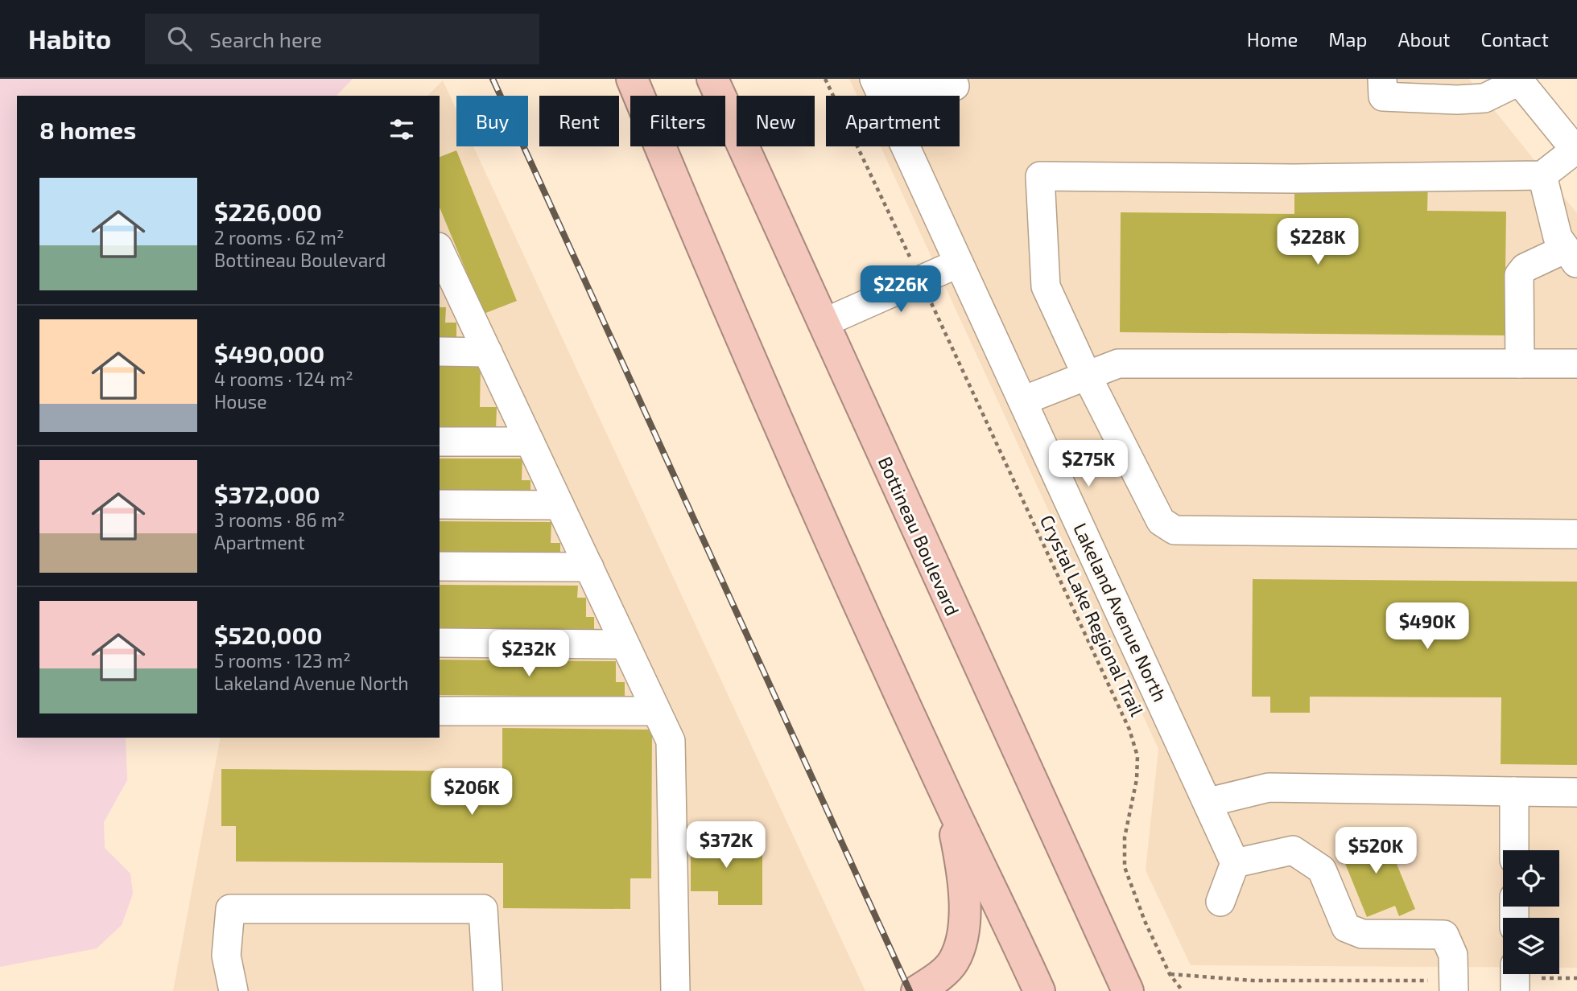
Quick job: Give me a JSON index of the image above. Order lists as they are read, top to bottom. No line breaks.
{"streets":{"highway":["Bottineau Boulevard"],"street":["Lakeland Avenue North"],"path":["Crystal Lake Regional Trail"]},"page":{"header":"Habito","search":"Search here","nav":["Home","Map","About","Contact"],"chip":["Buy","Rent","Filters","New","Apartment"],"heading":"8 homes","list":[{"name":"$226,000","note":"2 rooms · 62 m² · Bottineau Boulevard"},{"name":"$490,000","note":"4 rooms · 124 m² · House"},{"name":"$372,000","note":"3 rooms · 86 m² · Apartment"},{"name":"$520,000","note":"5 rooms · 123 m² · Lakeland Avenue North"}],"price":["$228K","$226K","$275K","$490K","$232K","$206K","$372K","$520K"]}}
